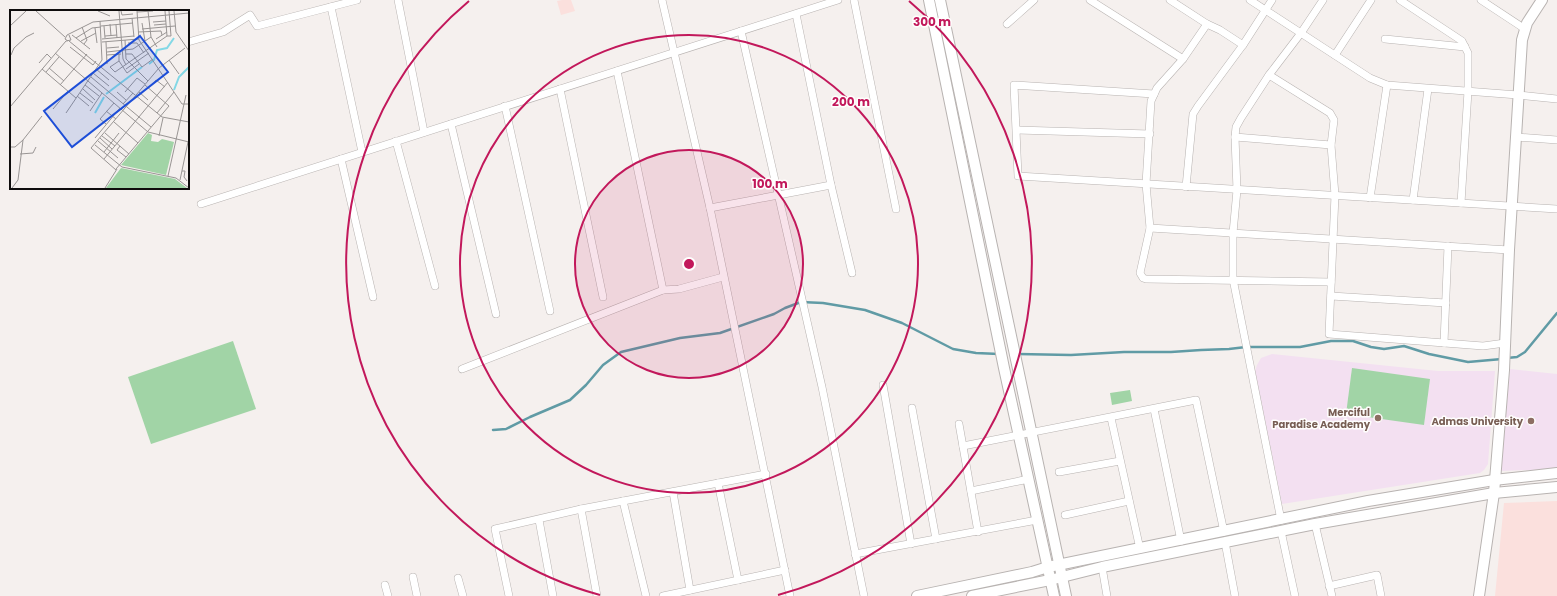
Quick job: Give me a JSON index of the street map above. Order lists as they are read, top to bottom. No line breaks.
{"places":["Merciful Paradise Academy","Admas University"],"rings":["300 m","200 m","100 m"]}
